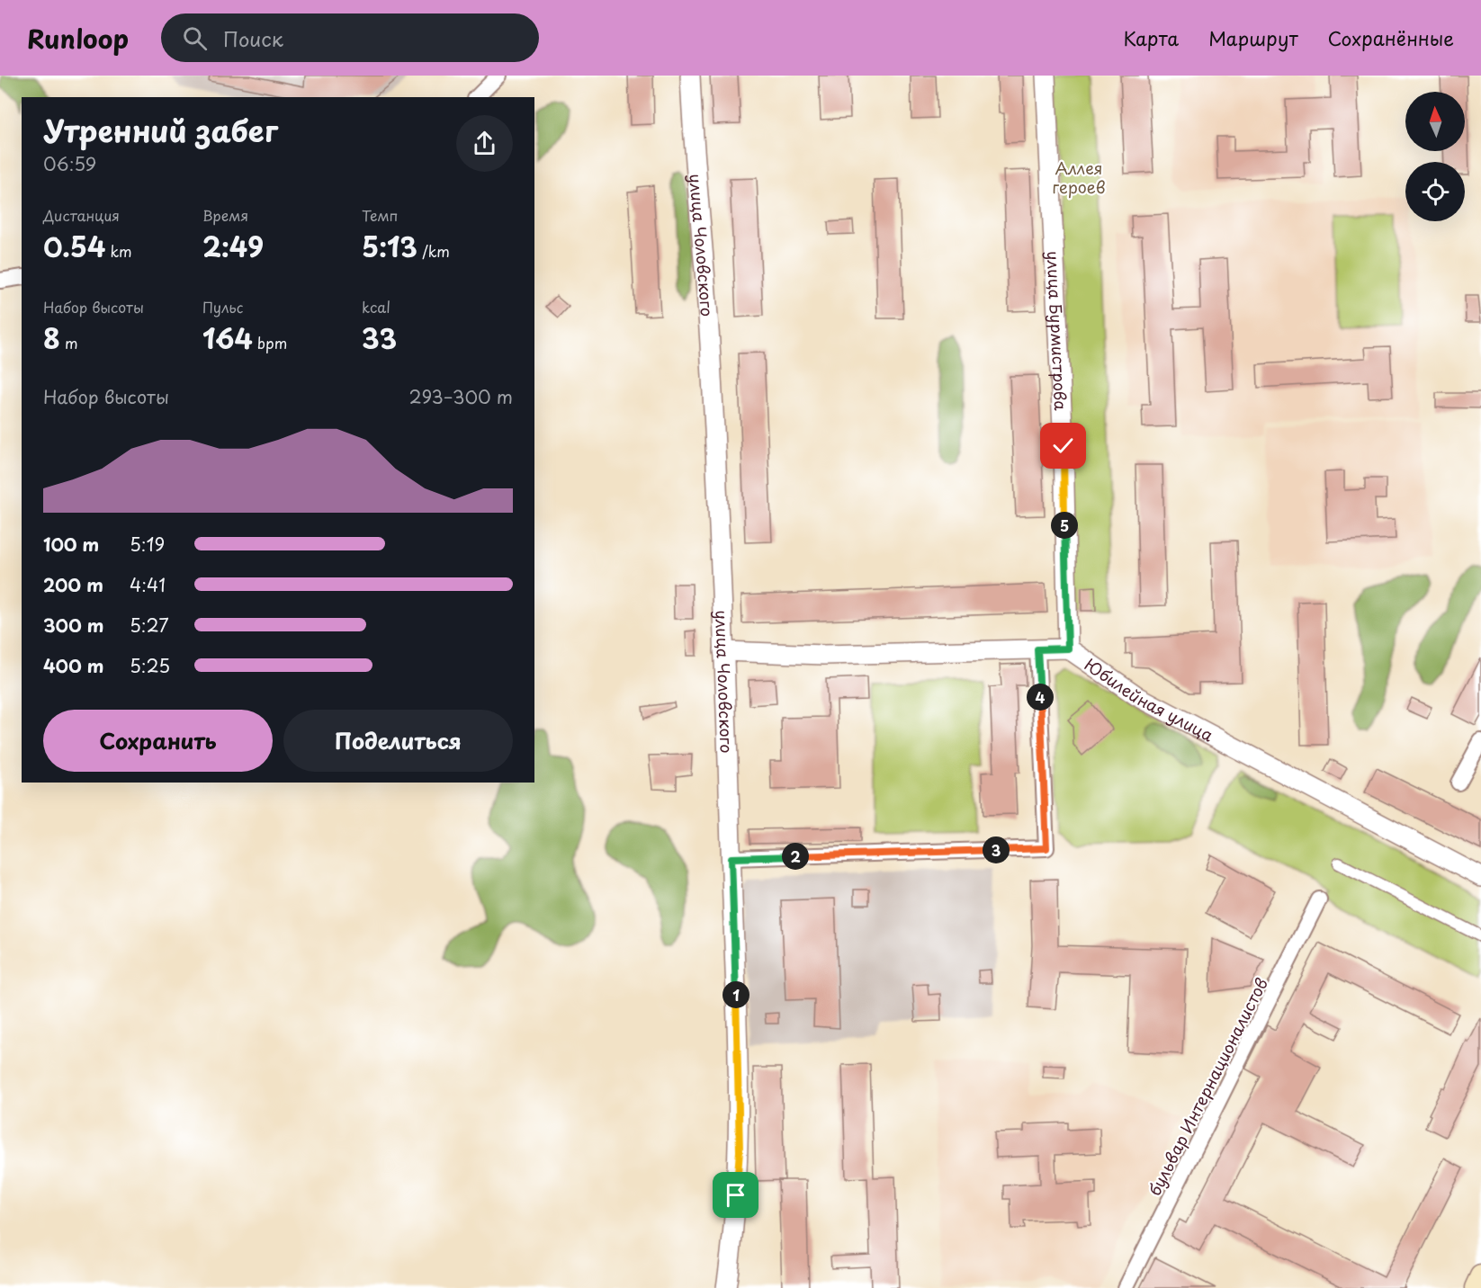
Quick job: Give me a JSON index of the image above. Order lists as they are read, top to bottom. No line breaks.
{"streets":{"street":["улица Чоловского","улица Бурмистрова","Юбилейная улица","бульвар Интернационалистов"]},"crossings":[["улица Чоловского","Юбилейная улица"],["улица Бурмистрова","Юбилейная улица"]],"parks":["Аллея героев"],"north":"top","page":{"header":"Runloop","search":"Поиск","nav":["Карта","Маршрут","Сохранённые"],"heading":["Утренний забег","06:59"],"stats":[["Дистанция","0.54 km"],["Время","2:49"],["Темп","5:13 /km"],["Набор высоты","8 m"],["Пульс","164 bpm"],["kcal","33"]],"chart":["Набор высоты","293–300 m"],"pins":["5","4","3","2","1"],"list":[{"name":"100 m","note":"5:19"},{"name":"200 m","note":"4:41"},{"name":"300 m","note":"5:27"},{"name":"400 m","note":"5:25"}],"buttons":["Сохранить","Поделиться"]}}
